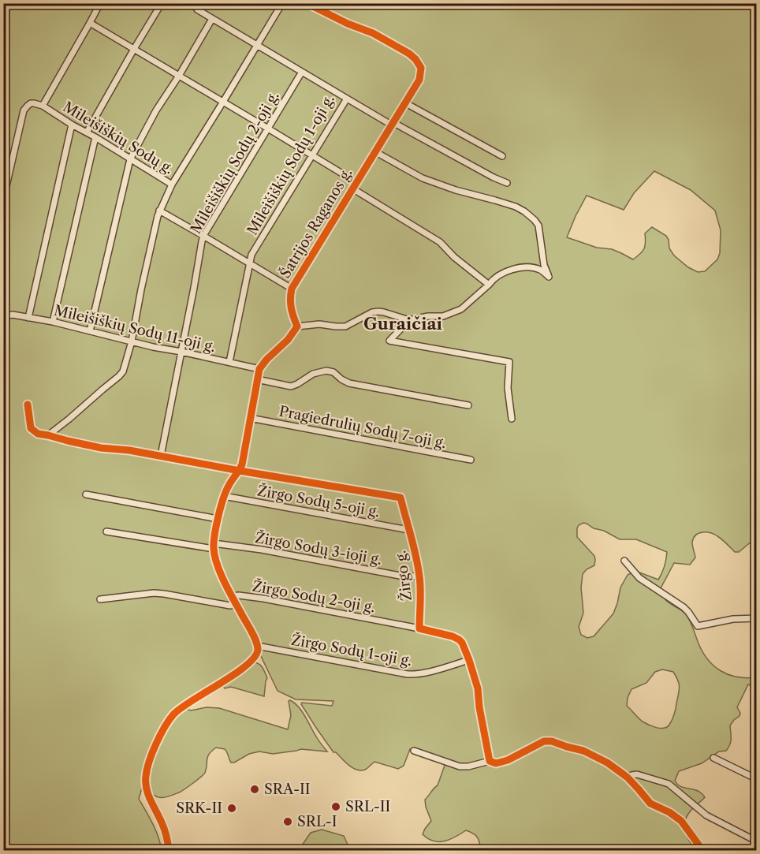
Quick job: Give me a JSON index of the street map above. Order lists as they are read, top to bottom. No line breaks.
{"streets":{"street":["Mileišiškių Sodų g.","Mileišiškių Sodų 2-oji g.","Mileišiškių Sodų 1-oji g.","Šatrijos Raganos g.","Mileišiškių Sodų 11-oji g.","Pragiedrulių Sodų 7-oji g.","Žirgo Sodų 5-oji g.","Žirgo Sodų 3-ioji g.","Žirgo g.","Žirgo Sodų 2-oji g.","Žirgo Sodų 1-oji g."]},"crossings":[["Mileišiškių Sodų g.","Mileišiškių Sodų 1-oji g."],["Mileišiškių Sodų 2-oji g.","Mileišiškių Sodų 1-oji g."],["Mileišiškių Sodų 2-oji g.","Mileišiškių Sodų 11-oji g."],["Mileišiškių Sodų 1-oji g.","Mileišiškių Sodų 11-oji g."],["Žirgo Sodų 5-oji g.","Žirgo g."],["Žirgo Sodų 3-ioji g.","Žirgo g."],["Žirgo g.","Žirgo Sodų 2-oji g."]],"districts":["Guraičiai"],"places":["SRA-II","SRL-II","SRK-II","SRL-I"]}
